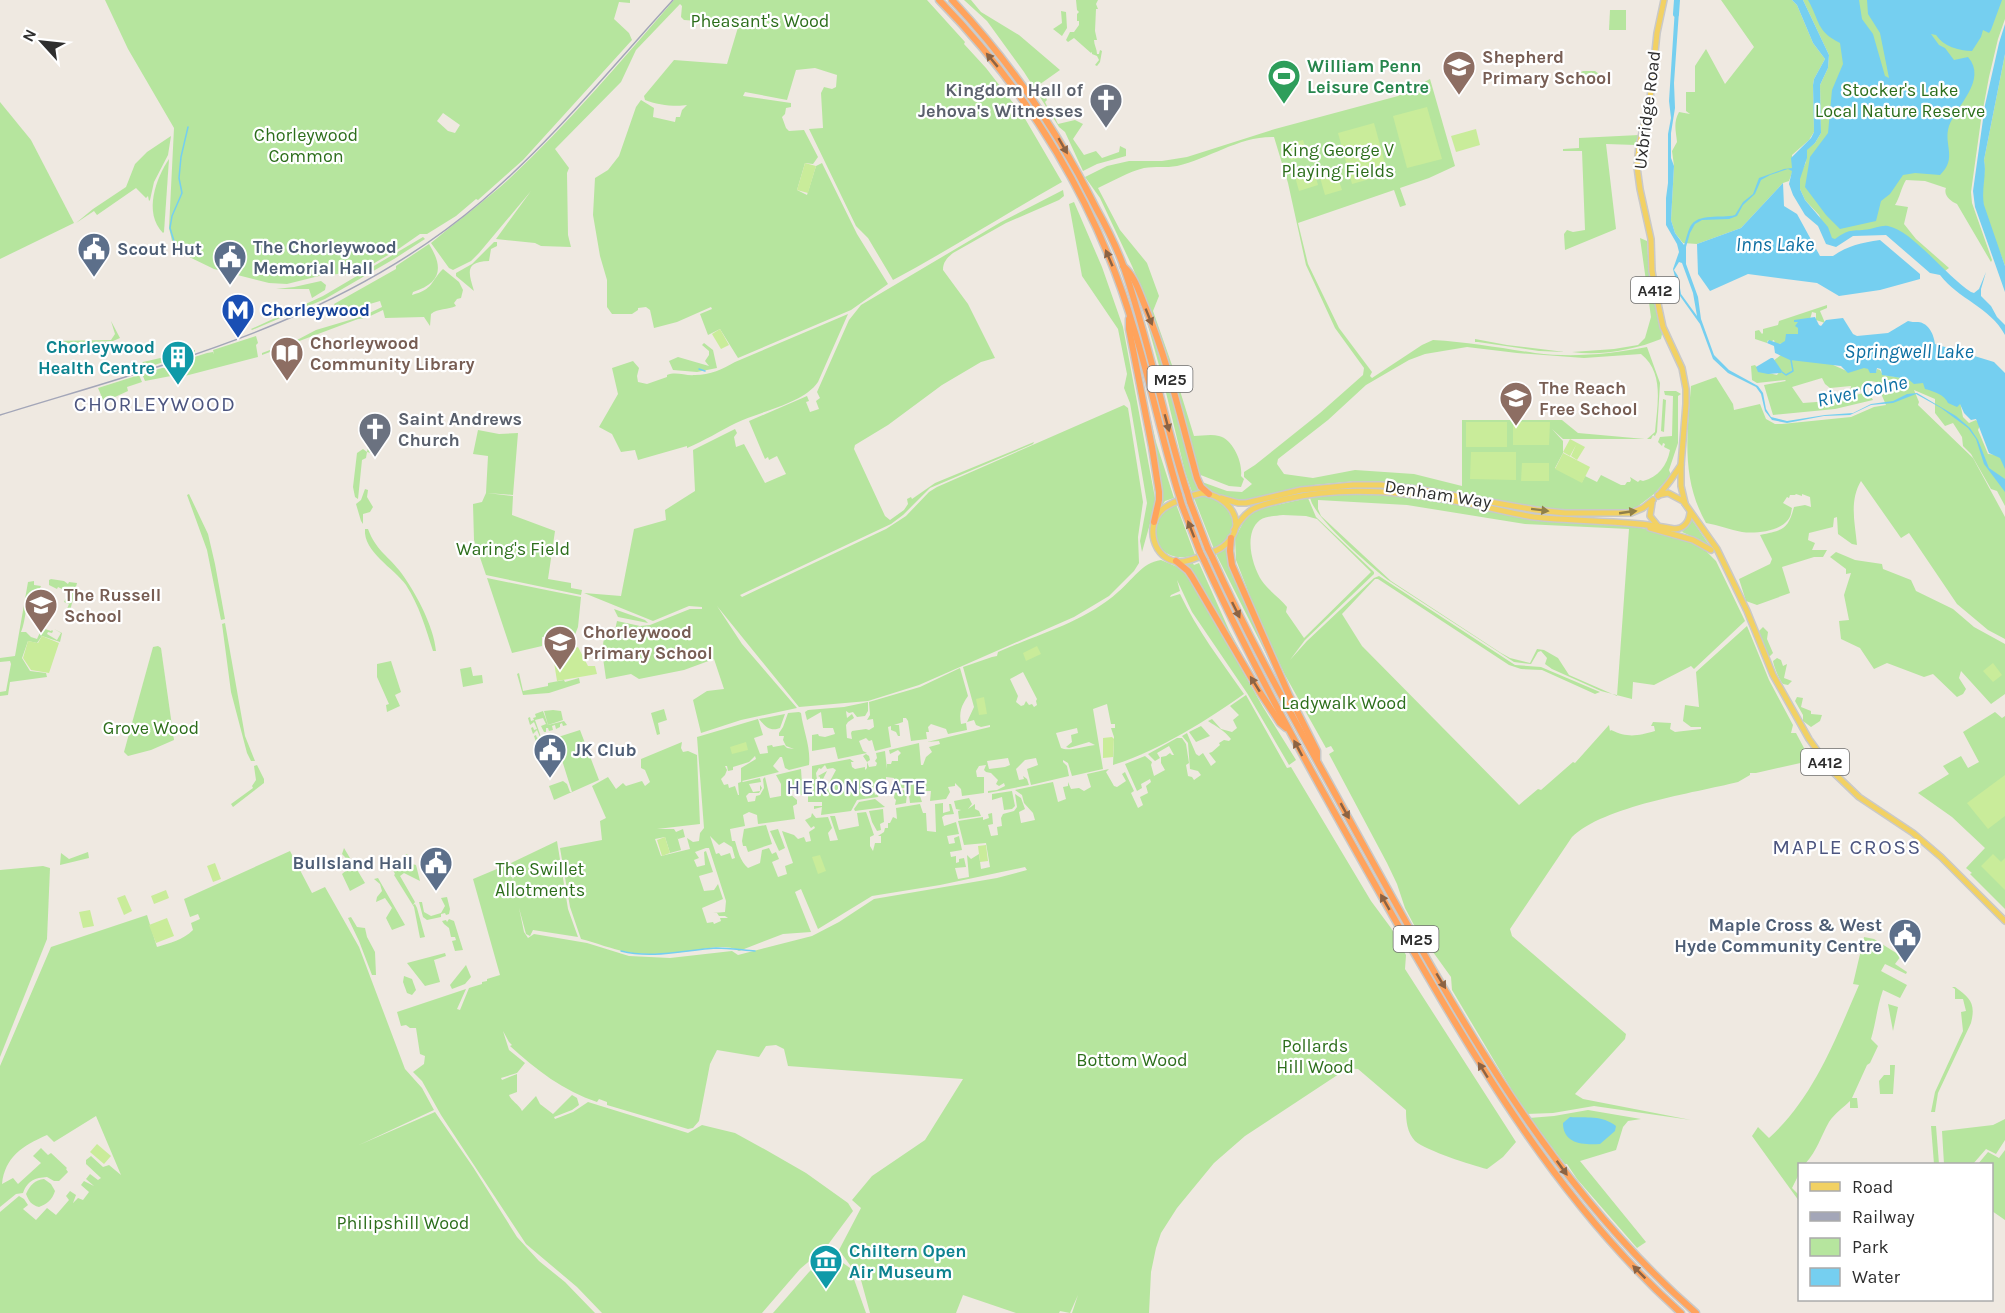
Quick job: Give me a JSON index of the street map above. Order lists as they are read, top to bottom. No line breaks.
{"streets":{"highway":["M25"],"main road":["Uxbridge Road","A412","Denham Way"]},"crossings":[["Uxbridge Road","A412"],["Uxbridge Road","Denham Way"],["A412","Denham Way"],["M25","Denham Way"]],"districts":["CHORLEYWOOD","HERONSGATE","MAPLE CROSS"],"water":["Inns Lake","Springwell Lake","River Colne"],"parks":["Pheasant's Wood","Stocker's Lake Local Nature Reserve","Chorleywood Common","King George V Playing Fields","Waring's Field","Ladywalk Wood","Grove Wood","The Swillet Allotments","Pollards Hill Wood","Bottom Wood","Philipshill Wood"],"places":{"school or university":["Shepherd Primary School","The Reach Free School","The Russell School","Chorleywood Primary School"],"sports":["William Penn Leisure Centre"],"church":["Kingdom Hall of Jehova's Witnesses","Saint Andrews Church"],"public building":["Scout Hut","The Chorleywood Memorial Hall","JK Club","Bullsland Hall","Maple Cross & West Hyde Community Centre"],"metro station":["Chorleywood"],"library":["Chorleywood Community Library"],"building":["Chorleywood Health Centre"],"museum":["Chiltern Open Air Museum"]},"legend":["Road","Railway","Park","Water"],"north":"top left"}
